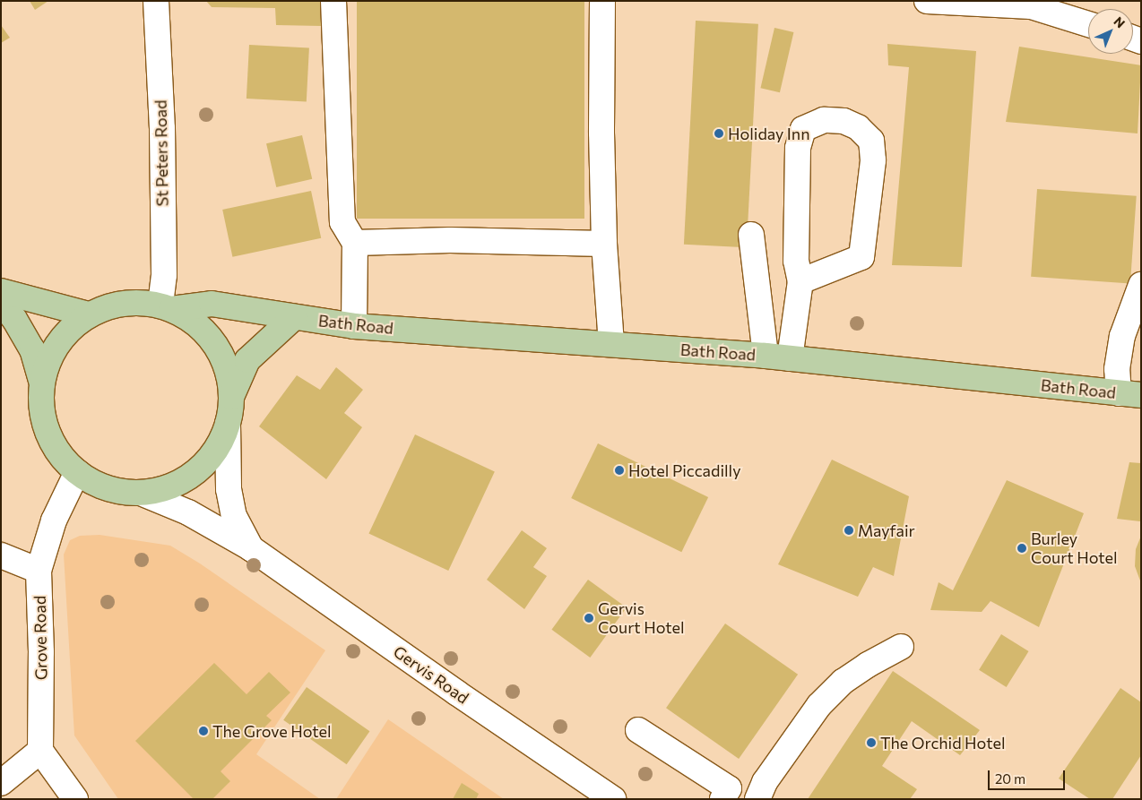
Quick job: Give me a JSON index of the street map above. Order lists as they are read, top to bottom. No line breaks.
{"streets":{"main road":["Bath Road"],"street":["St Peters Road","Grove Road","Gervis Road"]},"crossings":[["St Peters Road","Bath Road"]],"places":["Holiday Inn","Hotel Piccadilly","Mayfair","Burley Court Hotel","Gervis Court Hotel","The Grove Hotel","The Orchid Hotel"],"scale_bar":"20 m","north":"top right"}
